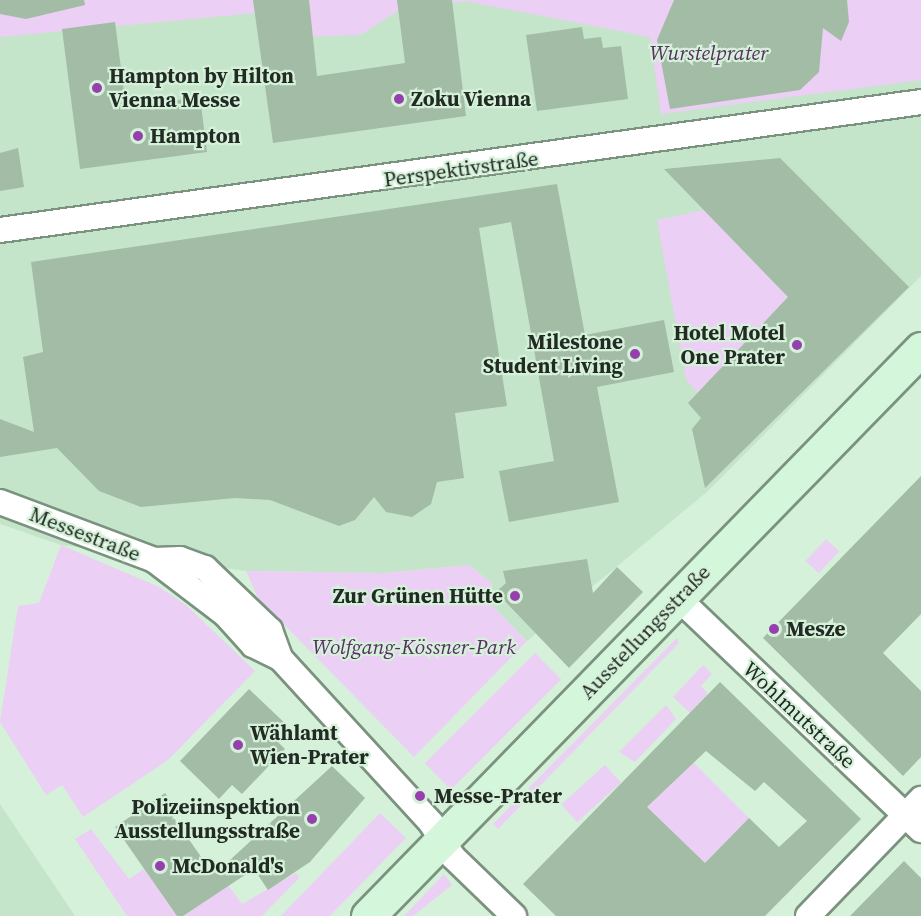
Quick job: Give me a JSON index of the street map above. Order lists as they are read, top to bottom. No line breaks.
{"streets":{"main road":["Ausstellungsstraße"],"street":["Perspektivstraße","Messestraße","Wohlmutstraße"]},"crossings":[["Ausstellungsstraße","Wohlmutstraße"]],"parks":["Wurstelprater","Wolfgang-Kössner-Park"],"places":["Hampton by Hilton Vienna Messe","Zoku Vienna","Hampton","Hotel Motel One Prater","Milestone Student Living","Zur Grünen Hütte","Mesze","Wählamt Wien-Prater","Messe-Prater","Polizeiinspektion Ausstellungsstraße","McDonald's"]}
